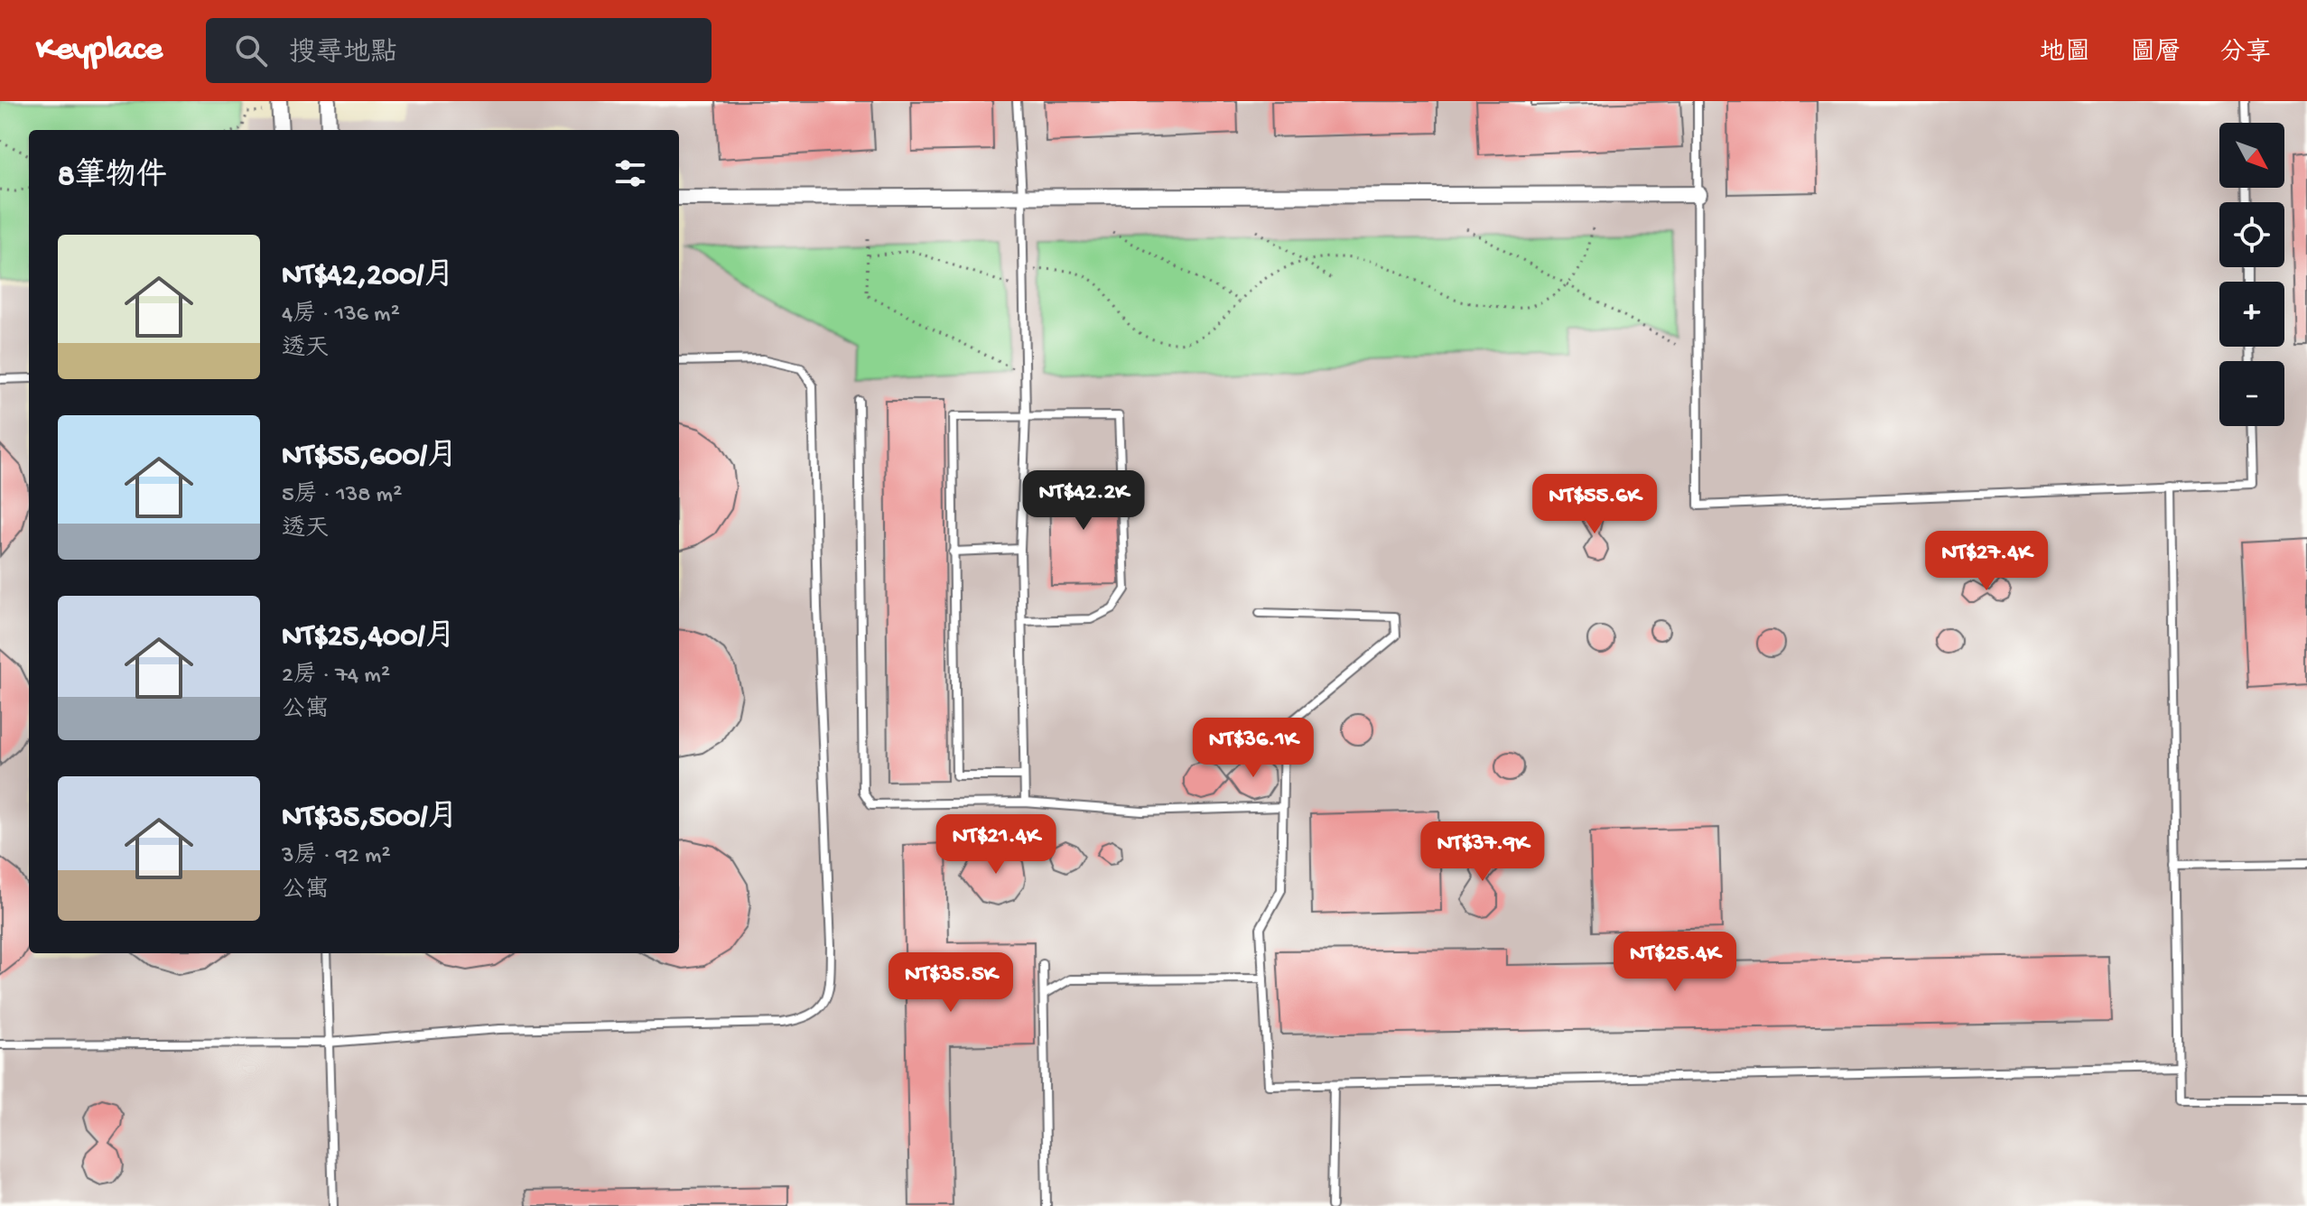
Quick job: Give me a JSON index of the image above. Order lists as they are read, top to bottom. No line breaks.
{"north":"bottom right","page":{"header":"Keyplace","search":"搜尋地點","nav":["地圖","圖層","分享"],"map_buttons":["+","−"],"heading":"8筆物件","list":[{"name":"NT$42,200/月","note":"4房 · 136 m² · 透天"},{"name":"NT$55,600/月","note":"5房 · 138 m² · 透天"},{"name":"NT$25,400/月","note":"2房 · 74 m² · 公寓"},{"name":"NT$35,500/月","note":"3房 · 92 m² · 公寓"}],"price":["NT$42.2K","NT$55.6K","NT$27.4K","NT$36.1K","NT$21.4K","NT$37.9K","NT$25.4K","NT$35.5K"]}}
